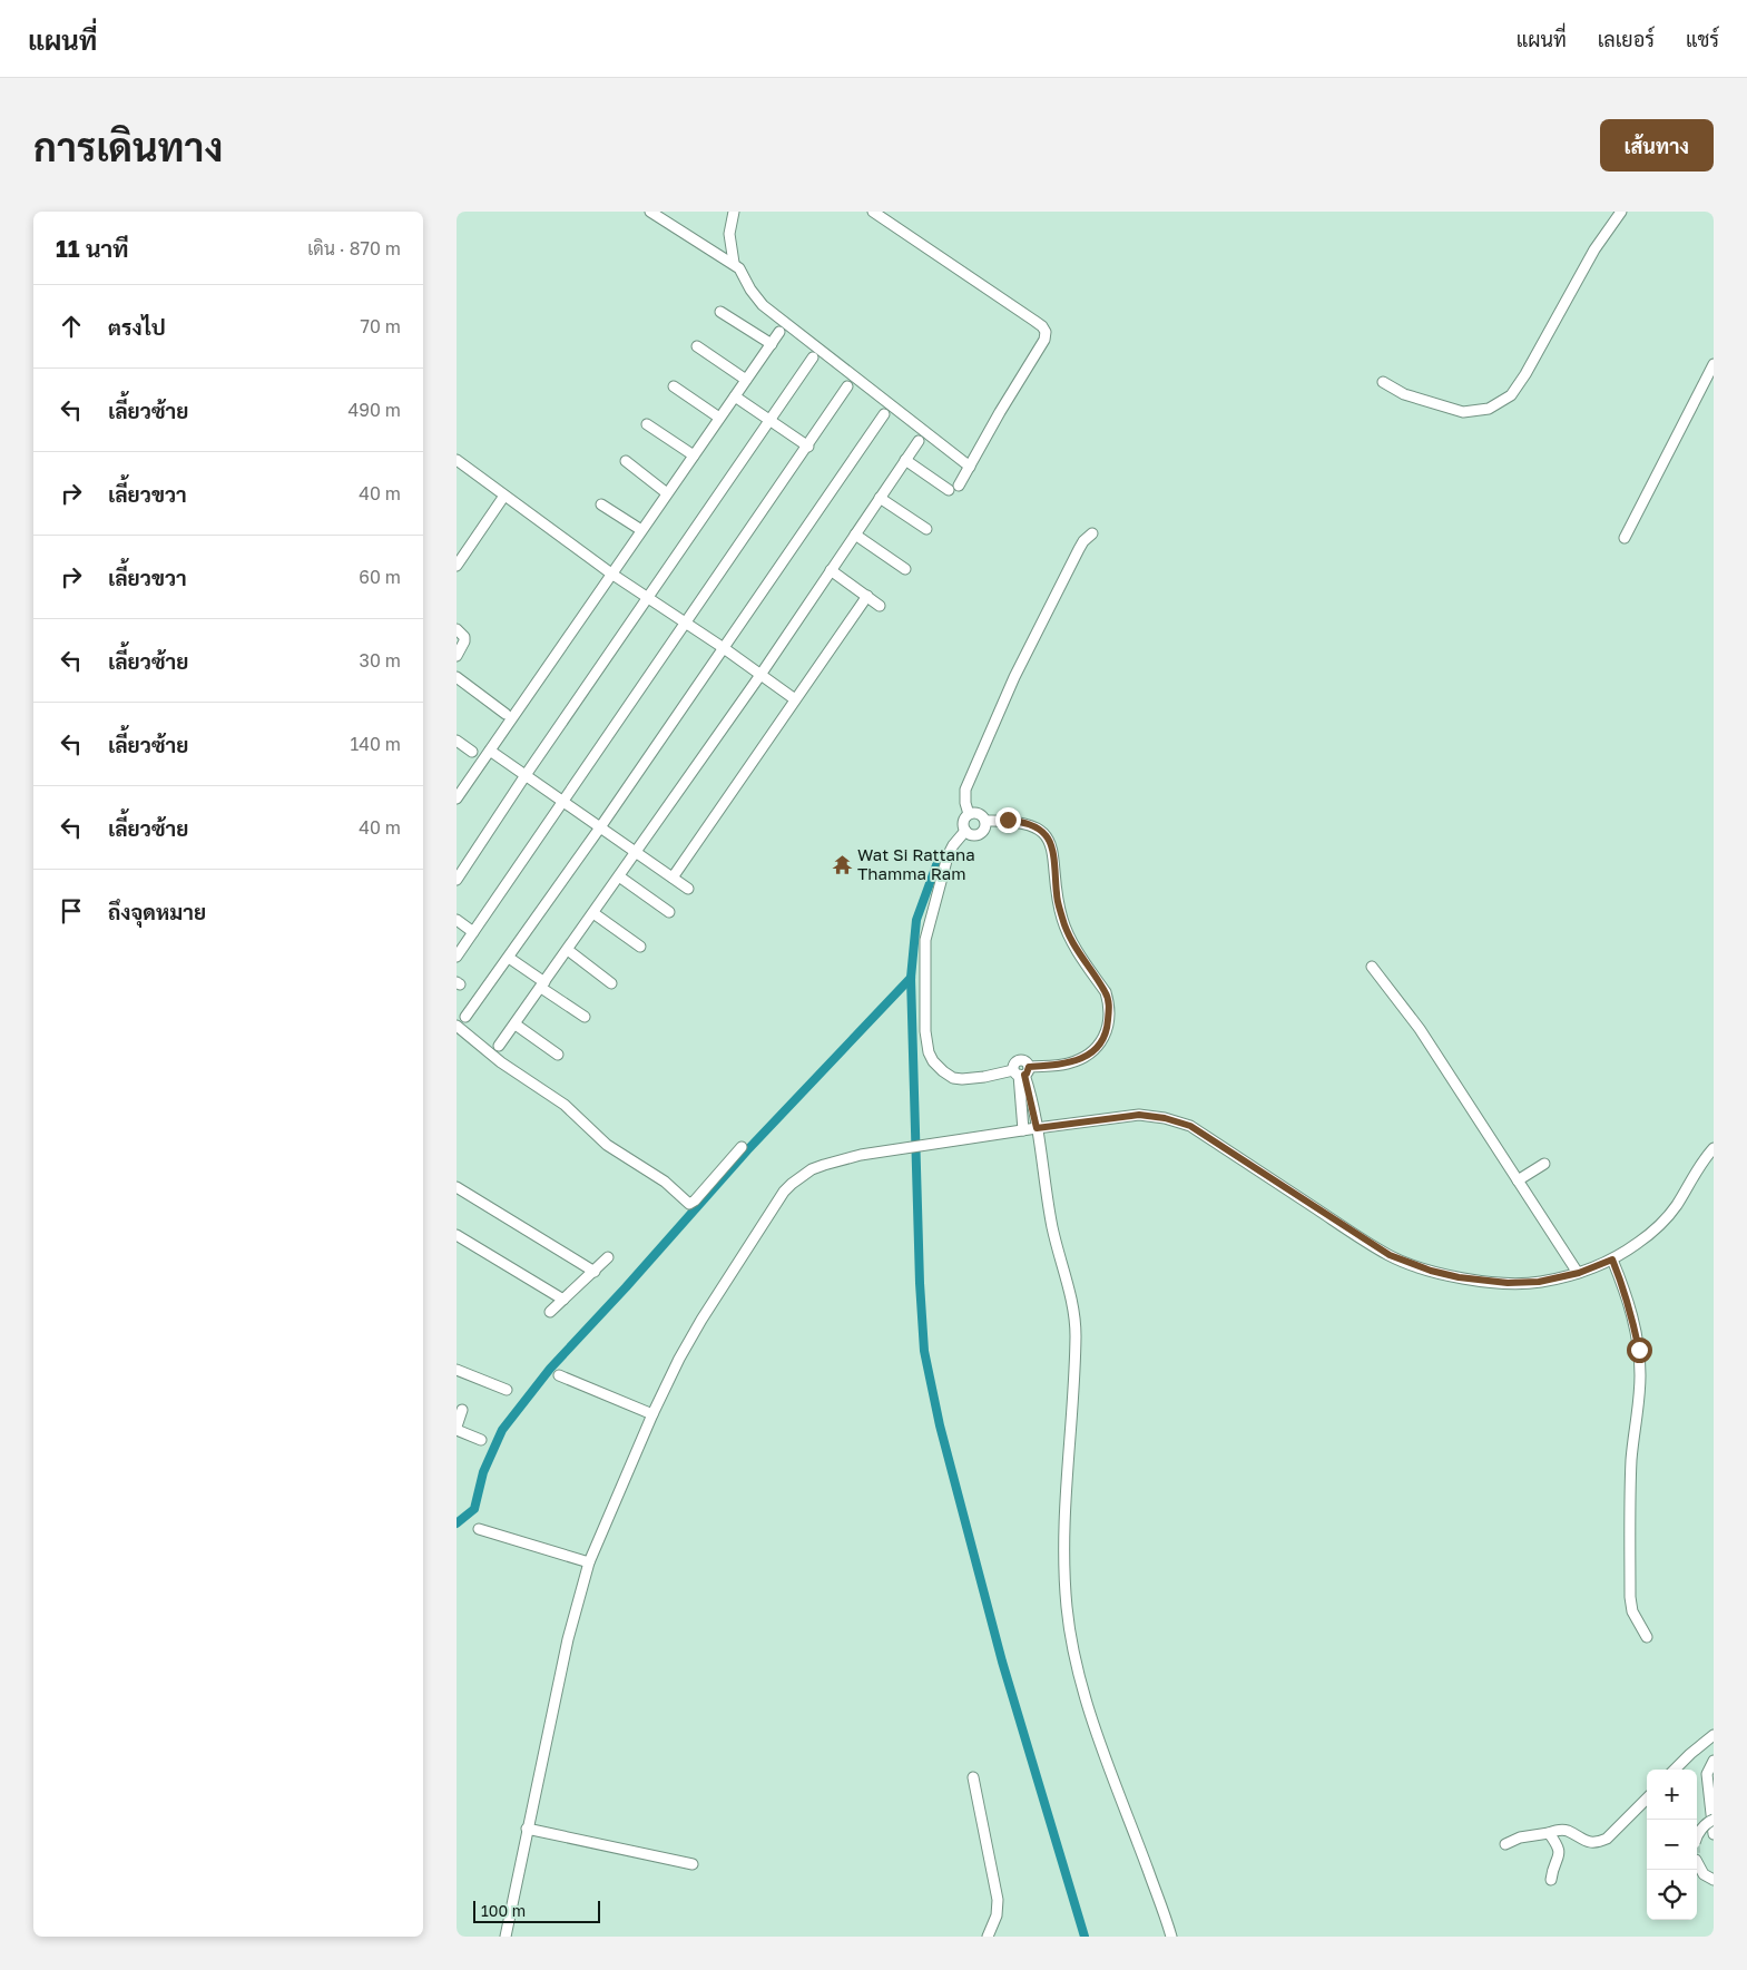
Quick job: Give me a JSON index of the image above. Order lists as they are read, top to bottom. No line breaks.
{"places":{"temple":["Wat Si Rattana Thamma Ram"]},"scale_bar":"100 m","page":{"header":"แผนที่","nav":["แผนที่","เลเยอร์","แชร์"],"buttons":"เส้นทาง","title":"การเดินทาง","heading":["11 นาที","เดิน · 870 m"],"list":[["ตรงไป","70 m"],["เลี้ยวซ้าย","490 m"],["เลี้ยวขวา","40 m"],["เลี้ยวขวา","60 m"],["เลี้ยวซ้าย","30 m"],["เลี้ยวซ้าย","140 m"],["เลี้ยวซ้าย","40 m"],"ถึงจุดหมาย"],"map_buttons":["+","−"],"scale":"100 m"}}
